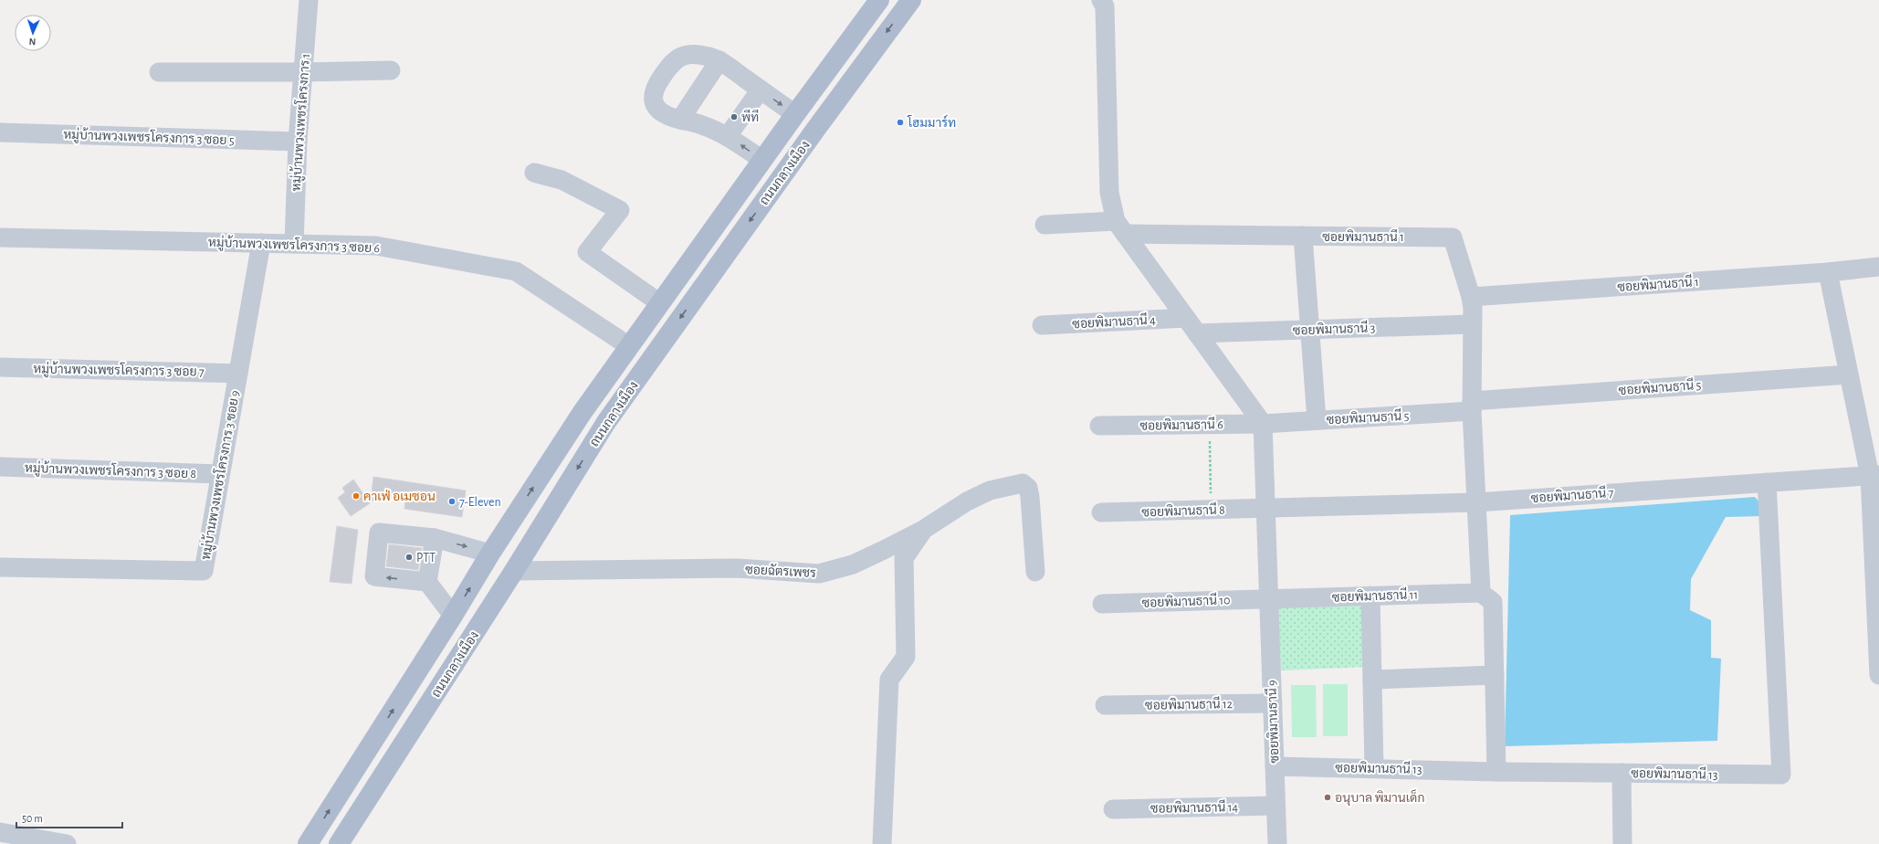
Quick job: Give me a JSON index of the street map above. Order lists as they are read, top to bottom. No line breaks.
{"streets":{"main road":["ถนนกลางเมือง"],"street":["หมู่บ้านพวงเพชรโครงการ 1","หมู่บ้านพวงเพชรโครงการ 3 ซอย 5","ซอยพิมานธานี 1","หมู่บ้านพวงเพชรโครงการ 3 ซอย 6","ซอยพิมานธานี 4","ซอยพิมานธานี 3","หมู่บ้านพวงเพชรโครงการ 3 ซอย 7","ซอยพิมานธานี 5","ซอยพิมานธานี 6","หมู่บ้านพวงเพชรโครงการ 3 ซอย 8","หมู่บ้านพวงเพชรโครงการ 3 ซอย 9","ซอยพิมานธานี 7","ซอยพิมานธานี 8","ซอยฉัตรเพชร","ซอยพิมานธานี 11","ซอยพิมานธานี 10","ซอยพิมานธานี 12","ซอยพิมานธานี 9","ซอยพิมานธานี 13","ซอยพิมานธานี 14"]},"crossings":[["หมู่บ้านพวงเพชรโครงการ 1","หมู่บ้านพวงเพชรโครงการ 3 ซอย 5"],["หมู่บ้านพวงเพชรโครงการ 1","หมู่บ้านพวงเพชรโครงการ 3 ซอย 6"],["ถนนกลางเมือง","หมู่บ้านพวงเพชรโครงการ 3 ซอย 6"],["ถนนกลางเมือง","ซอยฉัตรเพชร"],["หมู่บ้านพวงเพชรโครงการ 3 ซอย 6","หมู่บ้านพวงเพชรโครงการ 3 ซอย 9"],["หมู่บ้านพวงเพชรโครงการ 3 ซอย 7","หมู่บ้านพวงเพชรโครงการ 3 ซอย 9"],["ซอยพิมานธานี 5","ซอยพิมานธานี 6"],["ซอยพิมานธานี 5","ซอยพิมานธานี 9"],["ซอยพิมานธานี 6","ซอยพิมานธานี 9"],["หมู่บ้านพวงเพชรโครงการ 3 ซอย 8","หมู่บ้านพวงเพชรโครงการ 3 ซอย 9"],["ซอยพิมานธานี 7","ซอยพิมานธานี 8"],["ซอยพิมานธานี 7","ซอยพิมานธานี 9"],["ซอยพิมานธานี 7","ซอยพิมานธานี 13"],["ซอยพิมานธานี 8","ซอยพิมานธานี 9"],["ซอยพิมานธานี 11","ซอยพิมานธานี 10"],["ซอยพิมานธานี 11","ซอยพิมานธานี 9"],["ซอยพิมานธานี 10","ซอยพิมานธานี 9"],["ซอยพิมานธานี 12","ซอยพิมานธานี 9"],["ซอยพิมานธานี 9","ซอยพิมานธานี 13"],["ซอยพิมานธานี 9","ซอยพิมานธานี 14"]],"places":["พีที","โฮมมาร์ท","คาเฟ่ อเมซอน","7-Eleven","PTT","อนุบาล พิมานเด็ก"],"scale_bar":"50 m","north":"bottom"}
